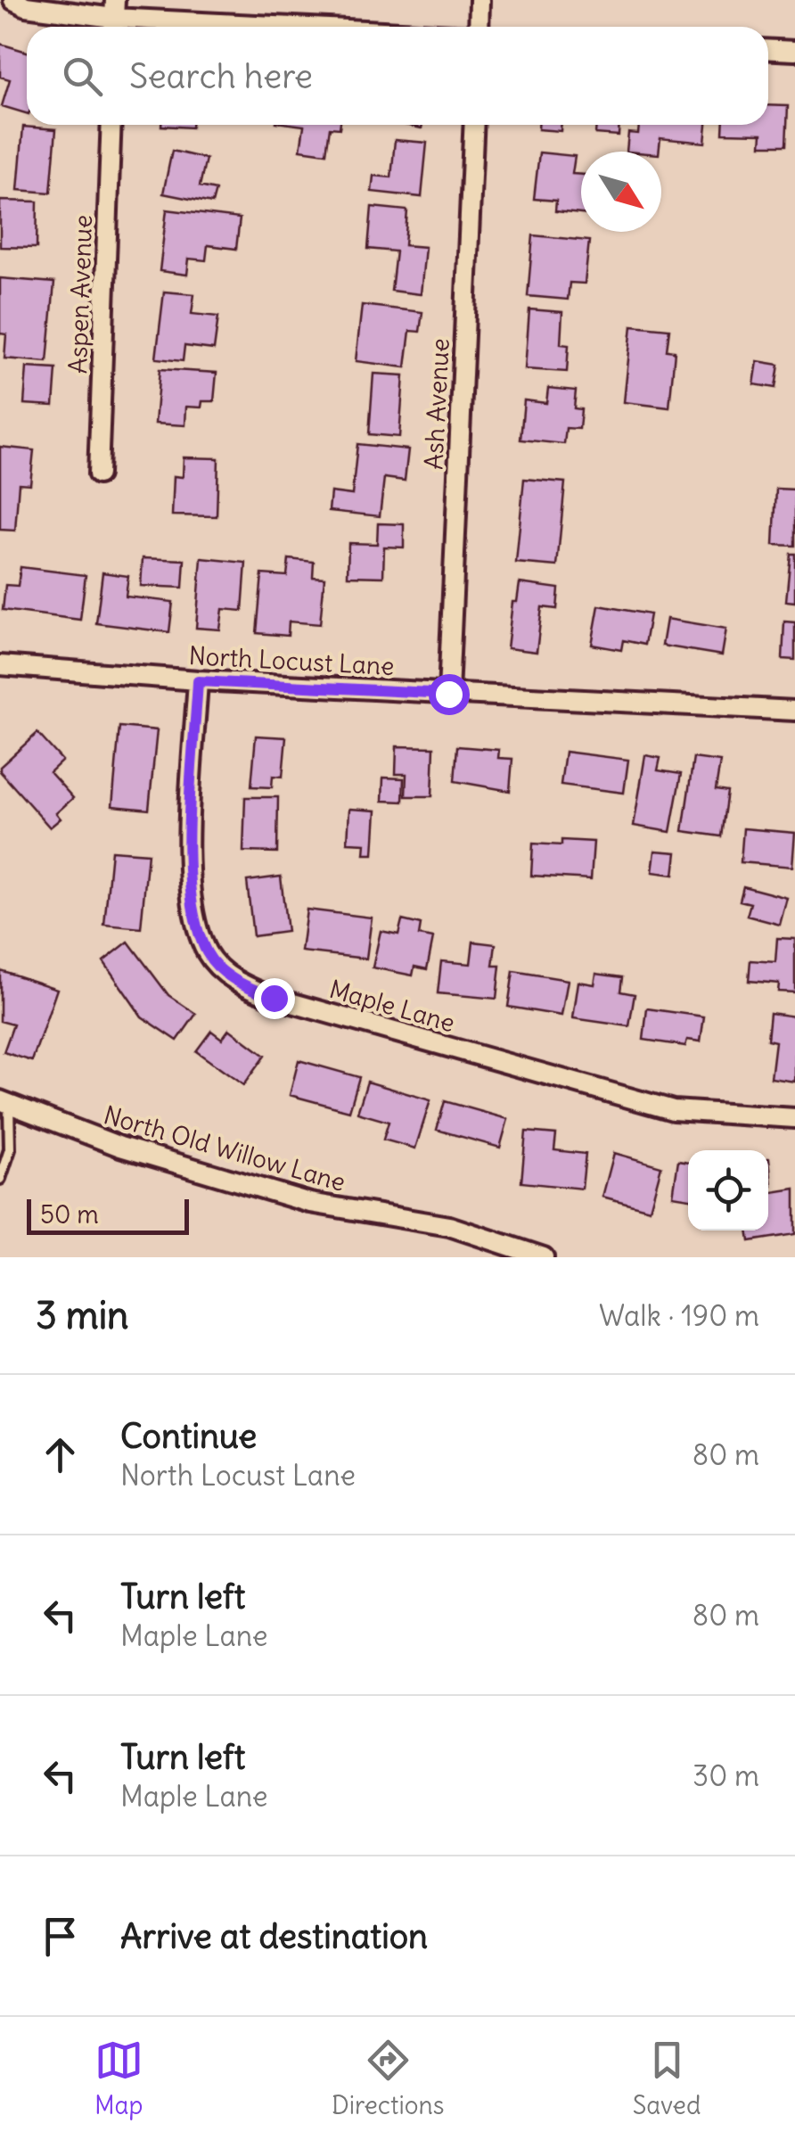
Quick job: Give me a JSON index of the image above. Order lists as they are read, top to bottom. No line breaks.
{"streets":{"street":["Aspen Avenue","Ash Avenue","North Locust Lane","Maple Lane","North Old Willow Lane"]},"crossings":[["Ash Avenue","North Locust Lane"],["North Locust Lane","Maple Lane"]],"scale_bar":"50 m","north":"bottom right","page":{"search":"Search here","scale":"50 m","heading":["3 min","Walk · 190 m"],"list":[["Continue","North Locust Lane","80 m"],["Turn left","Maple Lane","80 m"],["Turn left","Maple Lane","30 m"],"Arrive at destination"],"nav":["Map","Directions","Saved"]}}
